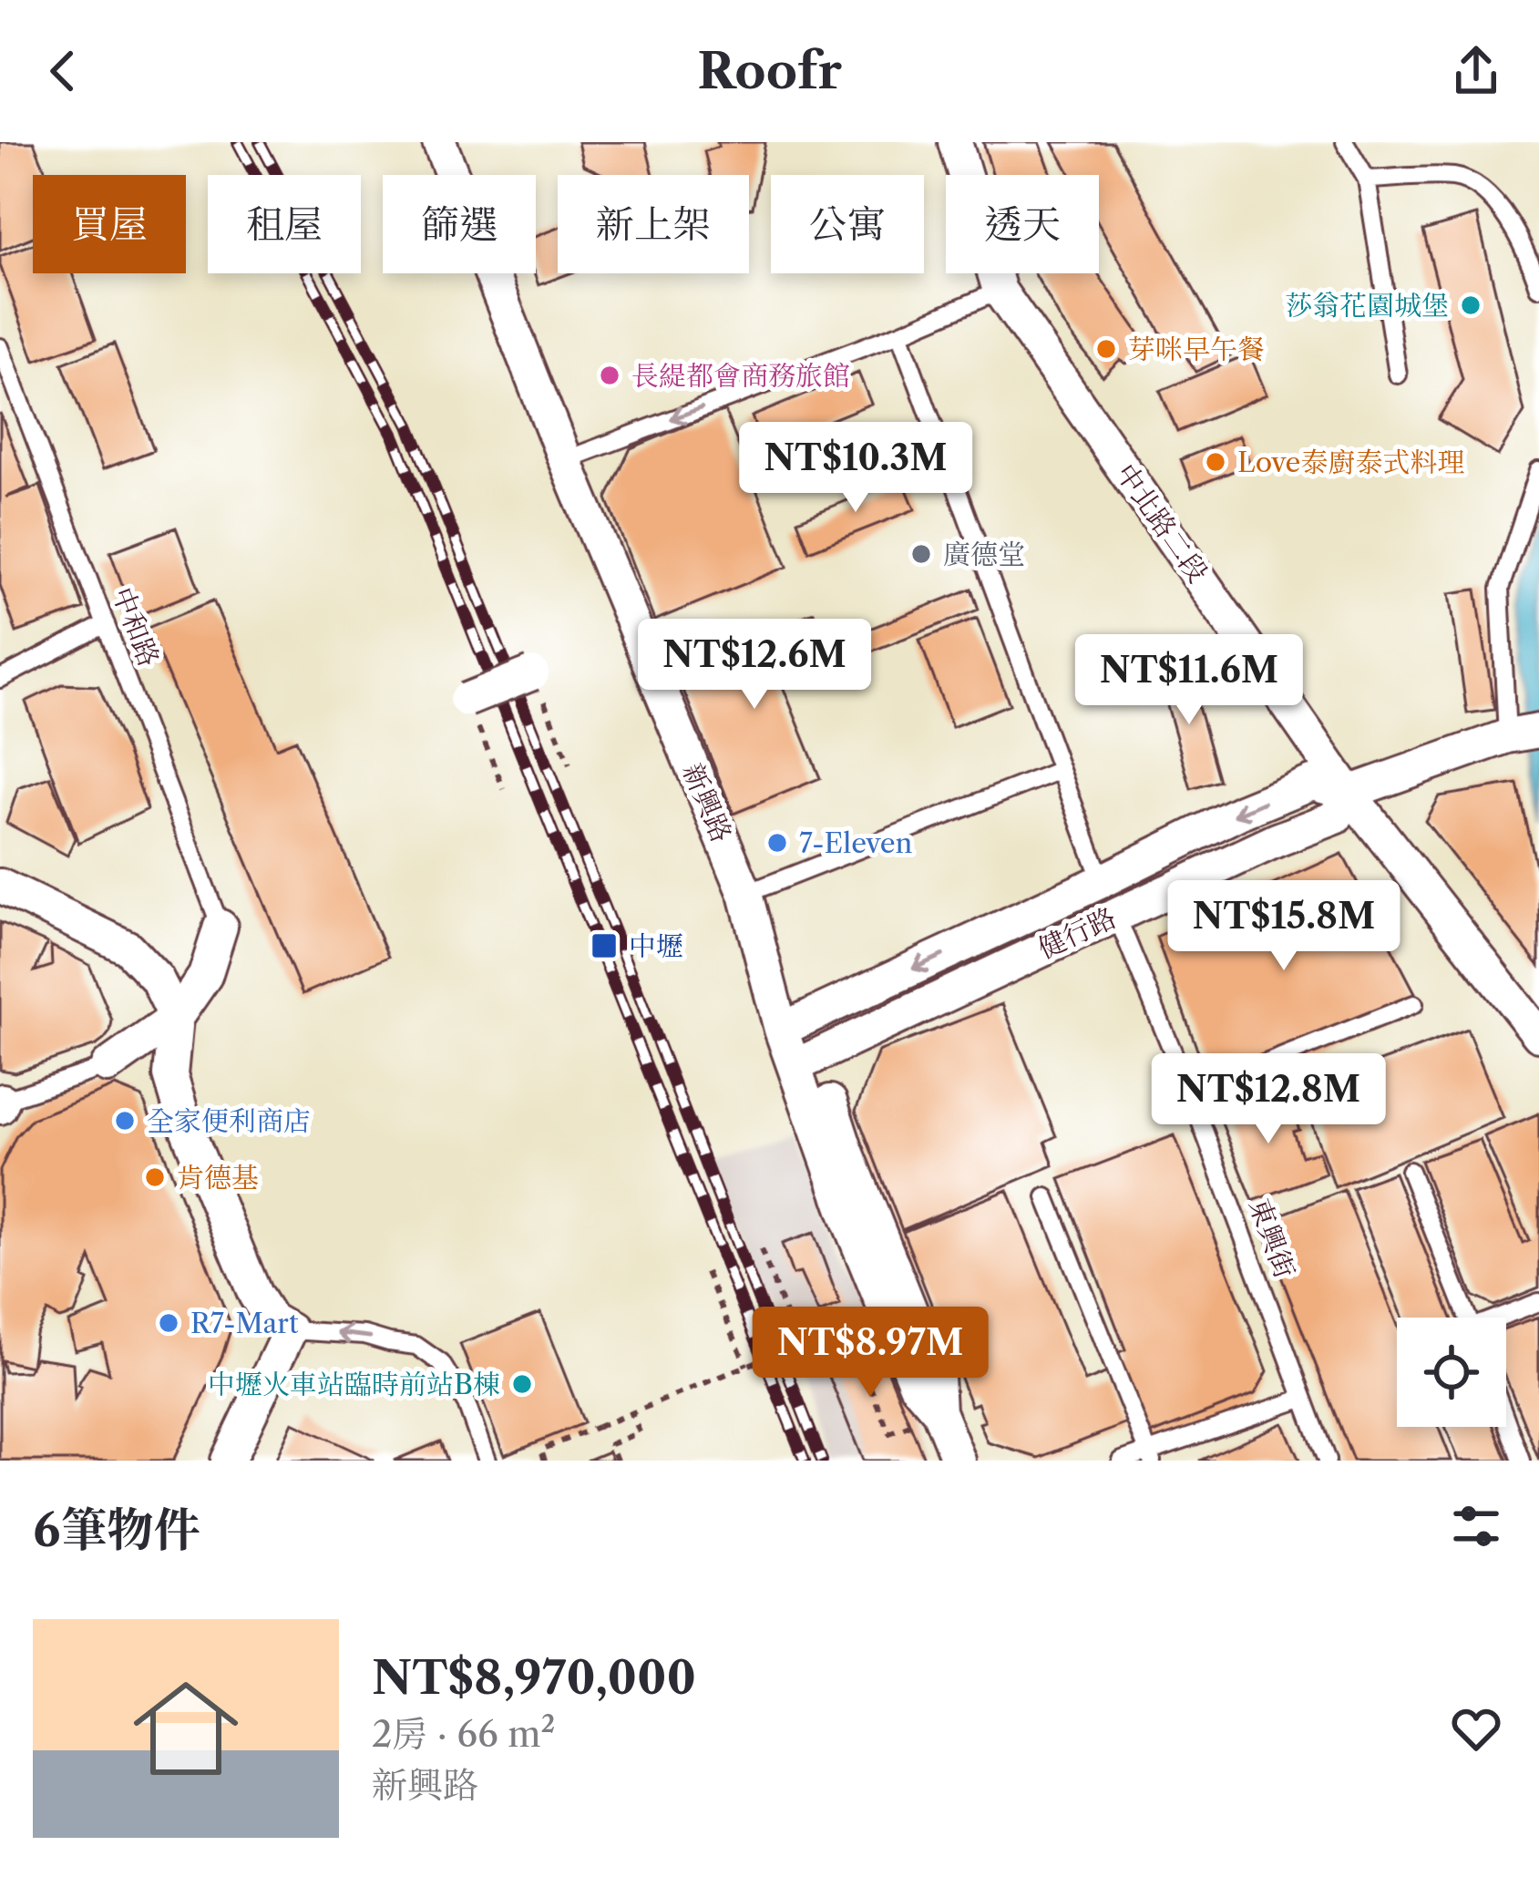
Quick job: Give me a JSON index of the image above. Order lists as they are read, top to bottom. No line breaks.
{"streets":{"street":["中北路二段","新興路","健行路"],"lane":["中和路","東興街"]},"crossings":[["中北路二段","健行路"],["新興路","健行路"],["健行路","東興街"]],"places":{"other":["莎翁花園城堡","芽咪早午餐","長緹都會商務旅館","Love泰廚泰式料理","廣德堂","7-Eleven","全家便利商店","肯德基","R7-Mart","中壢火車站臨時前站B棟"],"transit":["中壢"]},"page":{"header":"Roofr","chip":["買屋","租屋","篩選","新上架","公寓","透天"],"price":["NT$10.3M","NT$12.6M","NT$11.6M","NT$15.8M","NT$12.8M","NT$8.97M"],"heading":"6筆物件","list":[{"name":"NT$8,970,000","note":"2房 · 66 m² · 新興路"}]}}
